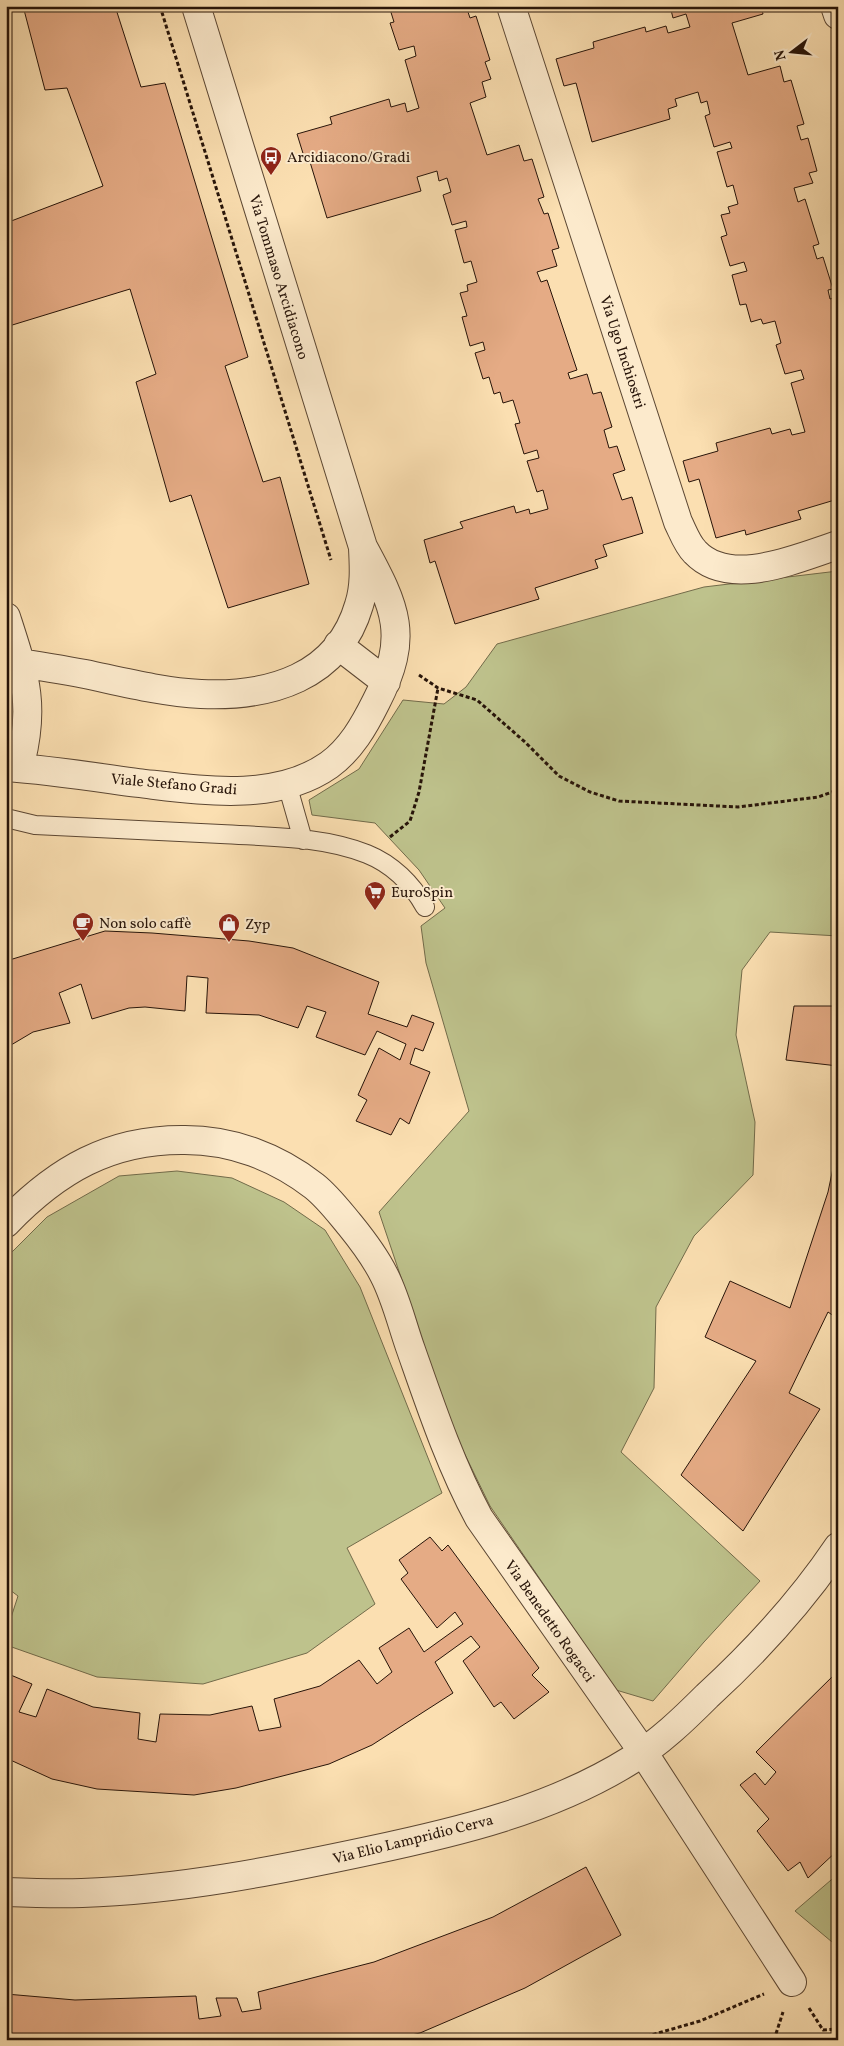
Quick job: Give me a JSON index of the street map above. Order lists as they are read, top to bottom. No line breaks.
{"streets":{"street":["Via Tommaso Arcidiacono","Via Ugo Inchiostri","Viale Stefano Gradi","Via Benedetto Rogacci","Via Elio Lampridio Cerva"]},"crossings":[["Via Tommaso Arcidiacono","Viale Stefano Gradi"],["Via Benedetto Rogacci","Via Elio Lampridio Cerva"]],"places":{"bus stop":["Arcidiacono/Gradi"],"supermarket":["EuroSpin"],"cafe":["Non solo caffè"],"shop":["Zyp"]},"north":"left"}
